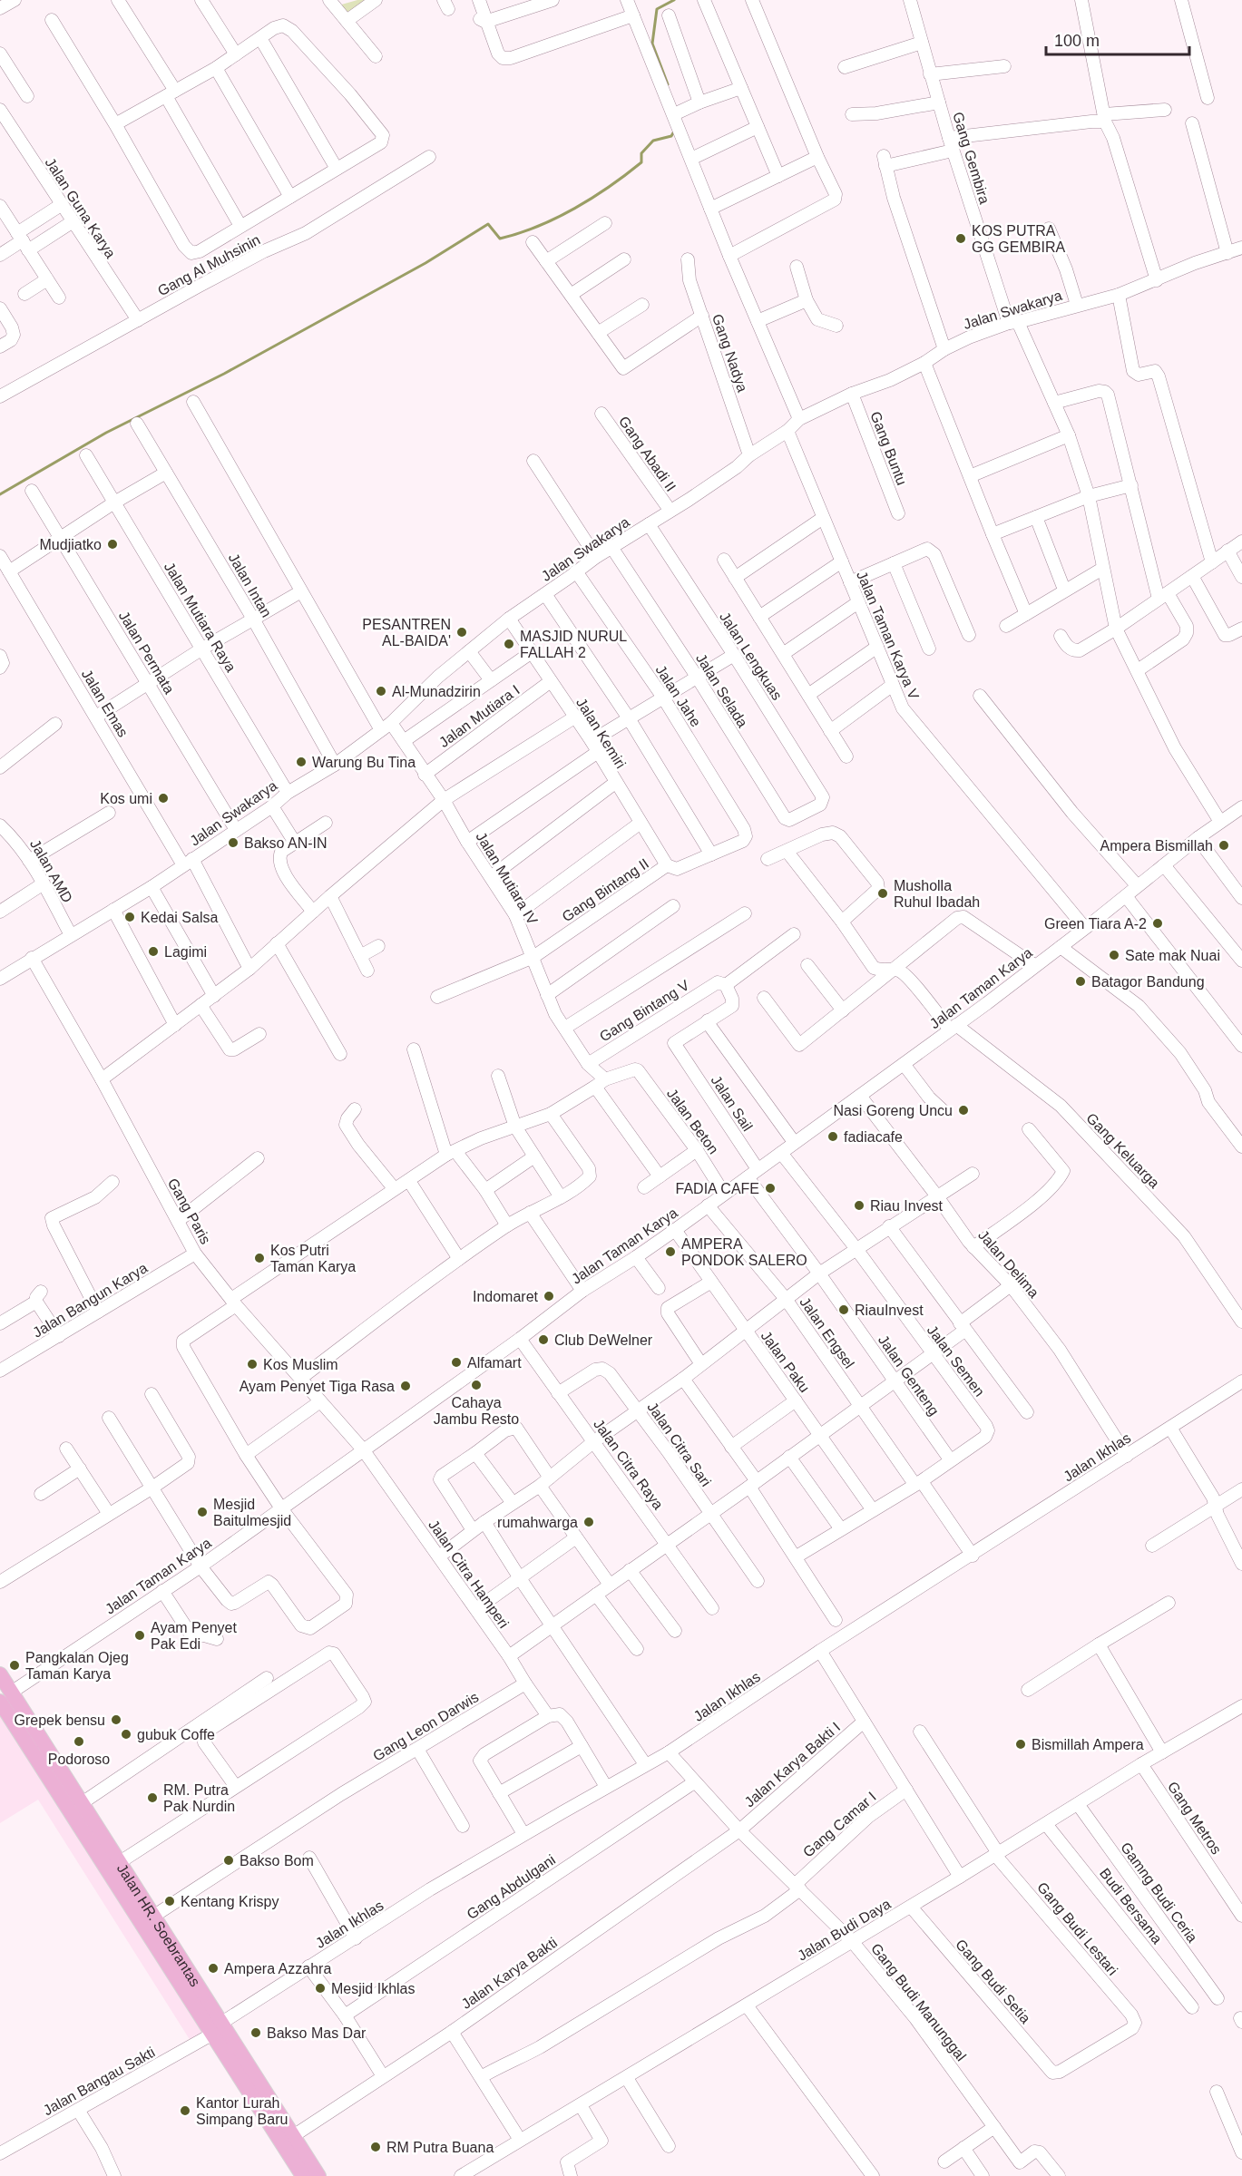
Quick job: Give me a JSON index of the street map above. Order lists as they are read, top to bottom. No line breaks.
{"streets":{"main road":["Jalan HR. Soebrantas"],"street":["Gang Gembira","Jalan Guna Karya","Gang Al Muhsinin","Jalan Swakarya","Gang Nadya","Gang Buntu","Gang Abadi II","Jalan Intan","Jalan Mutiara Raya","Jalan Taman Karya V","Jalan Permata","Jalan Lengkuas","Jalan Selada","Jalan Jahe","Jalan Emas","Jalan Mutiara I","Jalan Kemiri","Jalan AMD","Jalan Mutiara IV","Gang Bintang II","Jalan Taman Karya","Gang Bintang V","Jalan Sail","Jalan Beton","Gang Keluarga","Gang Paris","Jalan Delima","Jalan Bangun Karya","Jalan Engsel","Jalan Semen","Jalan Paku","Jalan Genteng","Jalan Citra Sari","Jalan Ikhlas","Jalan Citra Raya","Jalan Citra Hamperi","Gang Leon Darwis","Jalan Karya Bakti I","Gang Metros","Gang Camar I","Gang Abdulgani","Gamng Budi Ceria","Budi Bersama","Gang Budi Lestari","Jalan Budi Daya","Jalan Karya Bakti","Gang Budi Setia","Gang Budi Manunggal","Jalan Bangau Sakti"]},"crossings":[["Gang Gembira","Jalan Swakarya"],["Gang Gembira","Jalan Taman Karya"],["Jalan Guna Karya","Gang Al Muhsinin"],["Jalan Swakarya","Gang Nadya"],["Jalan Swakarya","Gang Buntu"],["Jalan Swakarya","Gang Abadi II"],["Jalan Swakarya","Jalan Intan"],["Jalan Swakarya","Jalan Mutiara Raya"],["Jalan Swakarya","Jalan Taman Karya V"],["Jalan Swakarya","Jalan Permata"],["Jalan Swakarya","Jalan Lengkuas"],["Jalan Swakarya","Jalan Selada"],["Jalan Swakarya","Jalan Jahe"],["Jalan Swakarya","Jalan Emas"],["Jalan Swakarya","Jalan Kemiri"],["Jalan Swakarya","Jalan AMD"],["Jalan Swakarya","Jalan Mutiara IV"],["Jalan Swakarya","Gang Paris"],["Jalan Taman Karya V","Jalan Taman Karya"],["Jalan Lengkuas","Jalan Selada"],["Jalan Mutiara I","Jalan Kemiri"],["Jalan Mutiara I","Jalan Mutiara IV"],["Jalan Kemiri","Gang Bintang II"],["Jalan Mutiara IV","Gang Bintang II"],["Jalan Mutiara IV","Gang Bintang V"],["Jalan Mutiara IV","Jalan Beton"],["Jalan Taman Karya","Jalan Sail"],["Jalan Taman Karya","Jalan Beton"],["Jalan Taman Karya","Gang Keluarga"],["Jalan Taman Karya","Gang Paris"],["Jalan Taman Karya","Jalan Delima"],["Jalan Taman Karya","Jalan Engsel"],["Jalan Taman Karya","Jalan Semen"],["Jalan Taman Karya","Jalan Paku"],["Jalan Taman Karya","Jalan Genteng"],["Jalan Taman Karya","Jalan Citra Raya"],["Jalan Taman Karya","Jalan Citra Hamperi"],["Jalan Taman Karya","Jalan HR. Soebrantas"],["Jalan Sail","Jalan Genteng"],["Gang Paris","Jalan Bangun Karya"],["Gang Paris","Jalan Citra Hamperi"],["Jalan Delima","Jalan Ikhlas"],["Jalan Engsel","Jalan Ikhlas"],["Jalan Semen","Jalan Genteng"],["Jalan Citra Sari","Jalan Citra Raya"],["Jalan Ikhlas","Jalan HR. Soebrantas"],["Jalan Ikhlas","Gang Budi Manunggal"],["Jalan Ikhlas","Jalan Bangau Sakti"],["Jalan Citra Hamperi","Gang Leon Darwis"],["Gang Leon Darwis","Jalan HR. Soebrantas"],["Jalan Karya Bakti I","Jalan Karya Bakti"],["Jalan Karya Bakti I","Gang Budi Manunggal"],["Gang Metros","Jalan Budi Daya"],["Gang Camar I","Gang Budi Manunggal"],["Gang Abdulgani","Gang Budi Manunggal"],["Gamng Budi Ceria","Jalan Budi Daya"],["Budi Bersama","Jalan Budi Daya"],["Jalan HR. Soebrantas","Jalan Karya Bakti"],["Jalan HR. Soebrantas","Jalan Bangau Sakti"],["Gang Budi Lestari","Jalan Budi Daya"],["Gang Budi Lestari","Gang Budi Setia"],["Jalan Budi Daya","Gang Budi Setia"],["Jalan Budi Daya","Gang Budi Manunggal"],["Jalan Karya Bakti","Gang Budi Manunggal"]],"places":["KOS PUTRA GG GEMBIRA","Mudjiatko","PESANTREN AL-BAIDA'","MASJID NURUL FALLAH 2","Al-Munadzirin","Warung Bu Tina","Kos umi","Bakso AN-IN","Ampera Bismillah","Musholla Ruhul Ibadah","Kedai Salsa","Green Tiara A-2","Lagimi","Sate mak Nuai","Batagor Bandung","Nasi Goreng Uncu","fadiacafe","FADIA CAFE","Riau Invest","AMPERA PONDOK SALERO","Kos Putri Taman Karya","Indomaret","RiauInvest","Club DeWelner","Alfamart","Kos Muslim","Cahaya Jambu Resto","Ayam Penyet Tiga Rasa","Mesjid Baitulmesjid","rumahwarga","Ayam Penyet Pak Edi","Pangkalan Ojeg Taman Karya","Grepek bensu","gubuk Coffe","Podoroso","Bismillah Ampera","RM. Putra Pak Nurdin","Bakso Bom","Kentang Krispy","Ampera Azzahra","Mesjid Ikhlas","Bakso Mas Dar","Kantor Lurah Simpang Baru","RM Putra Buana"],"scale_bar":"100 m"}
